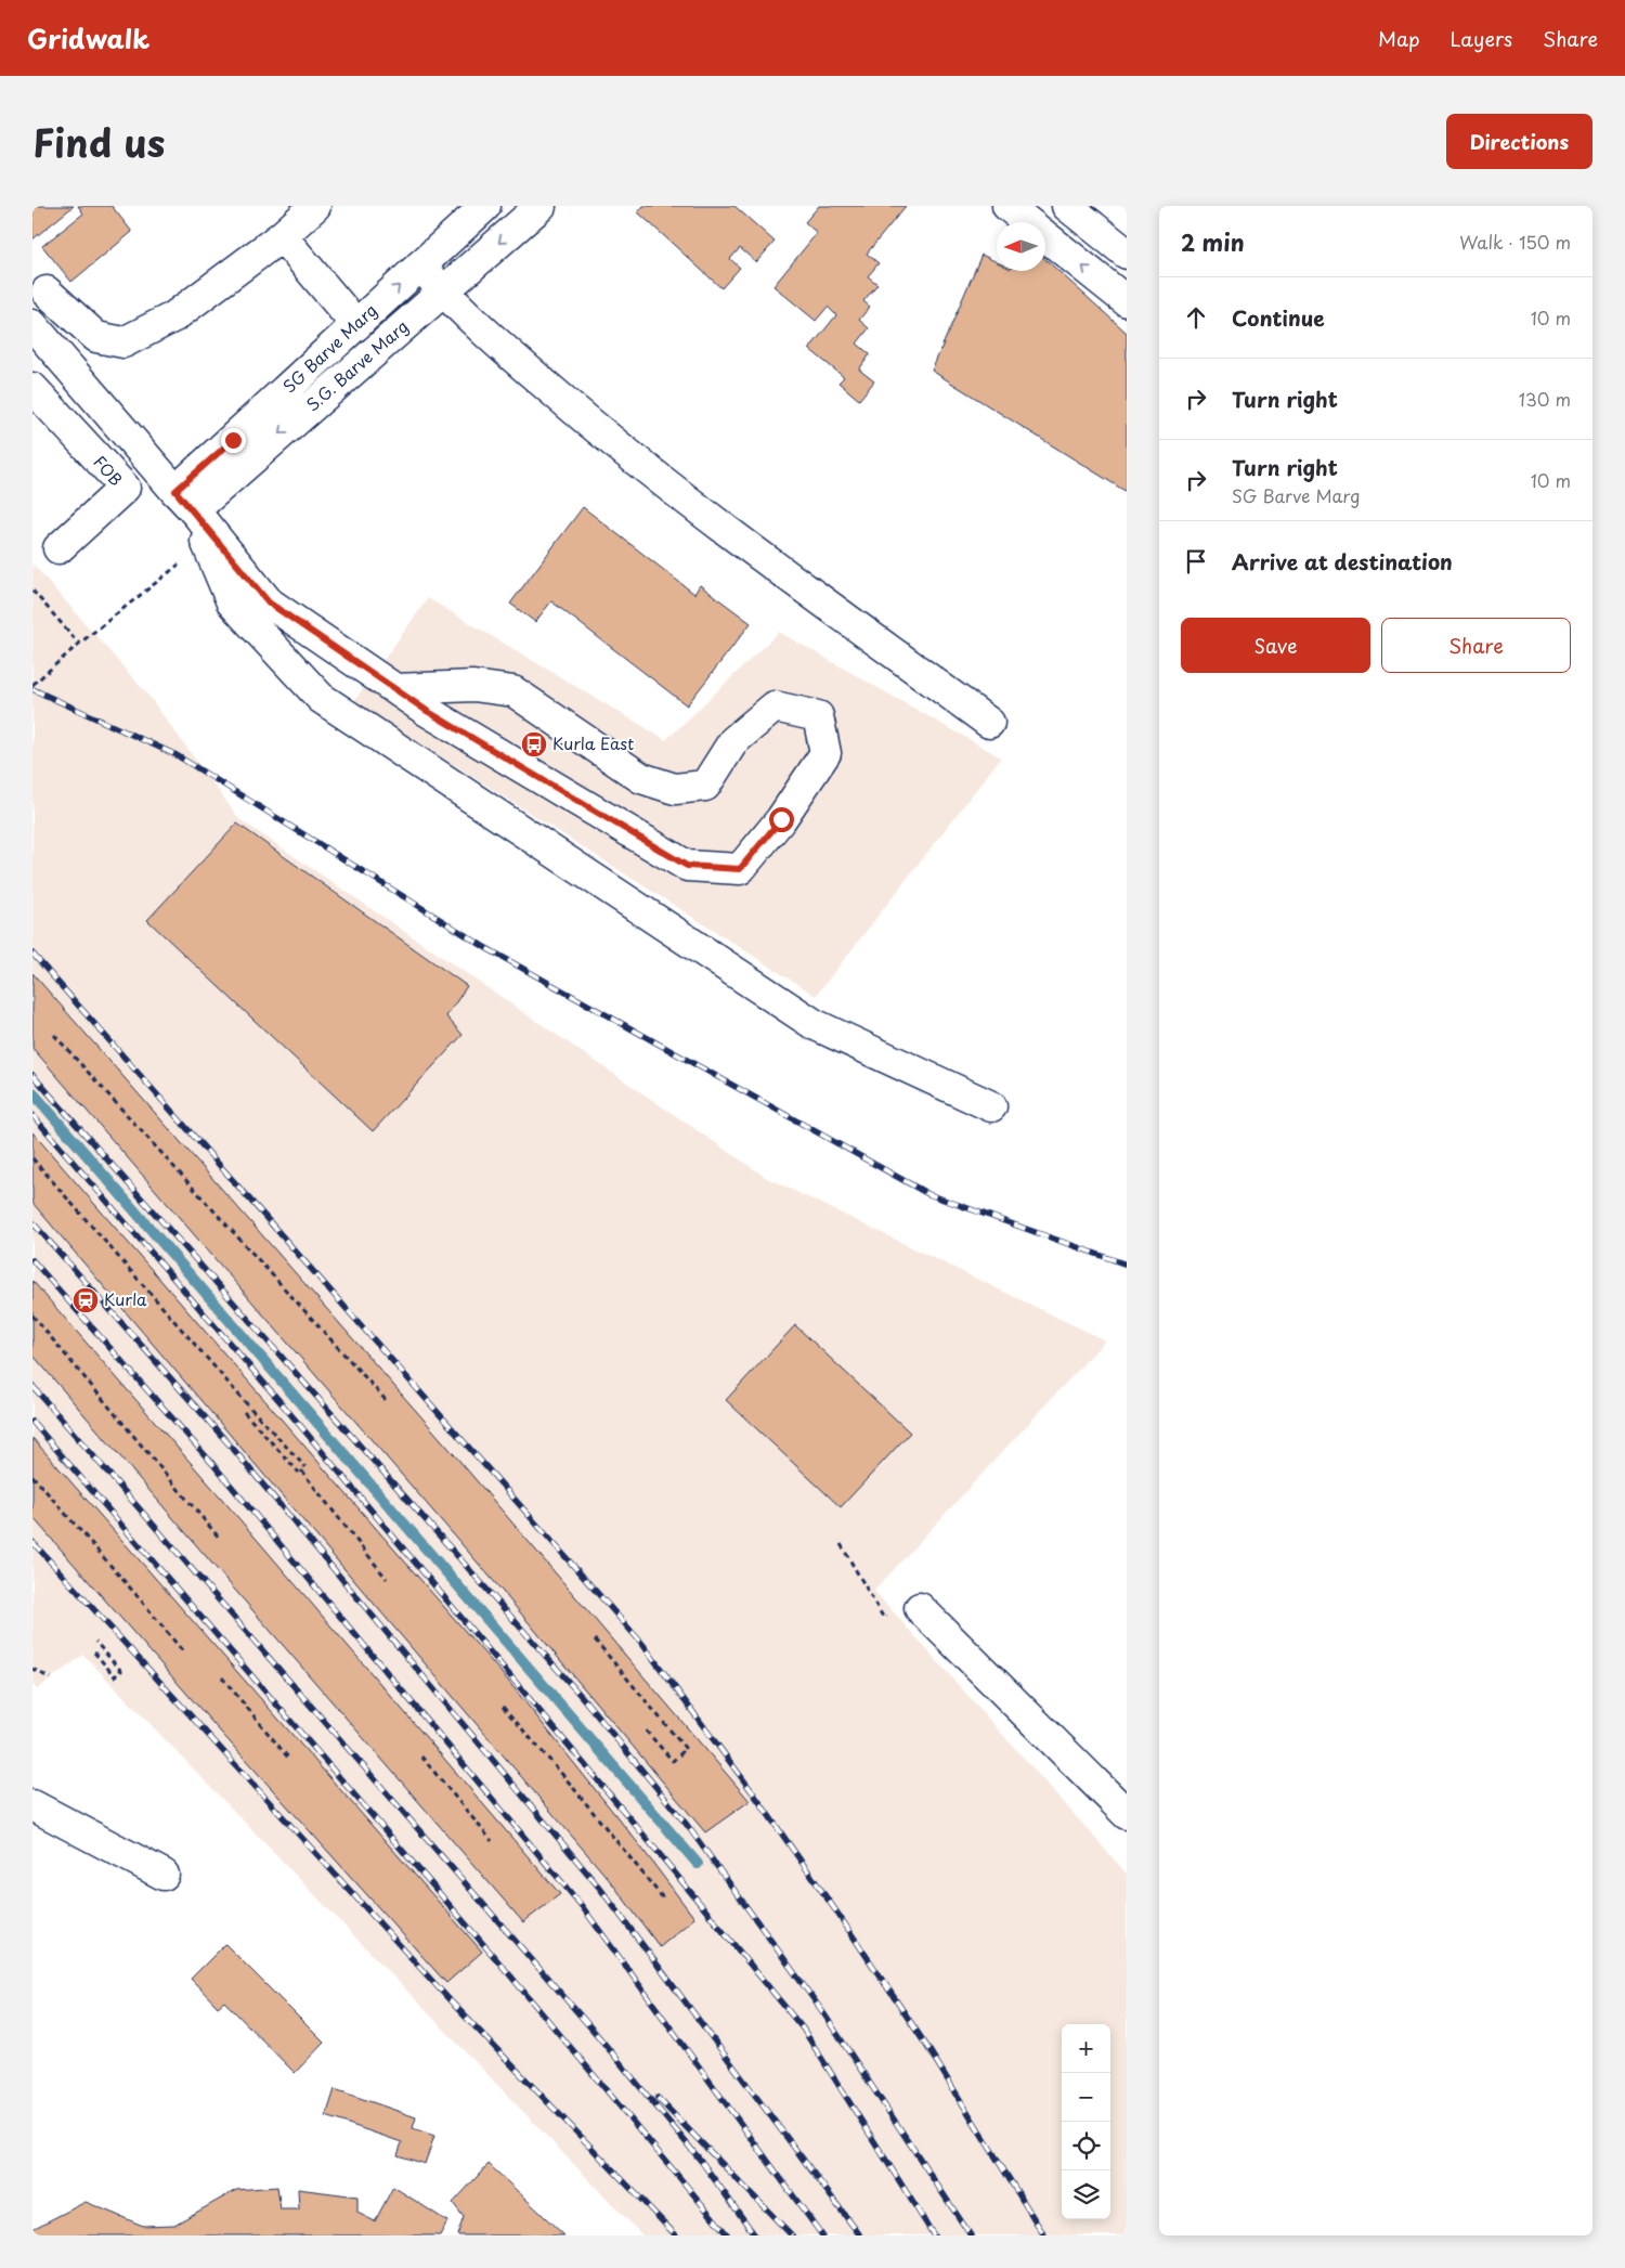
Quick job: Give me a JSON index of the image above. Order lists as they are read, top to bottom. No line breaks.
{"streets":{"street":["SG Barve Marg","S.G. Barve Marg","FOB"]},"crossings":[["SG Barve Marg","S.G. Barve Marg"]],"one_way":["S.G. Barve Marg"],"places":{"bus stop":["Kurla East"],"station":["Kurla"]},"north":"left","page":{"header":"Gridwalk","nav":["Map","Layers","Share"],"title":"Find us","buttons":["Directions",["Save","Share"]],"heading":["2 min","Walk · 150 m"],"list":[["Continue","10 m"],["Turn right","130 m"],["Turn right","SG Barve Marg","10 m"],"Arrive at destination"],"map_buttons":["+","−"]}}
